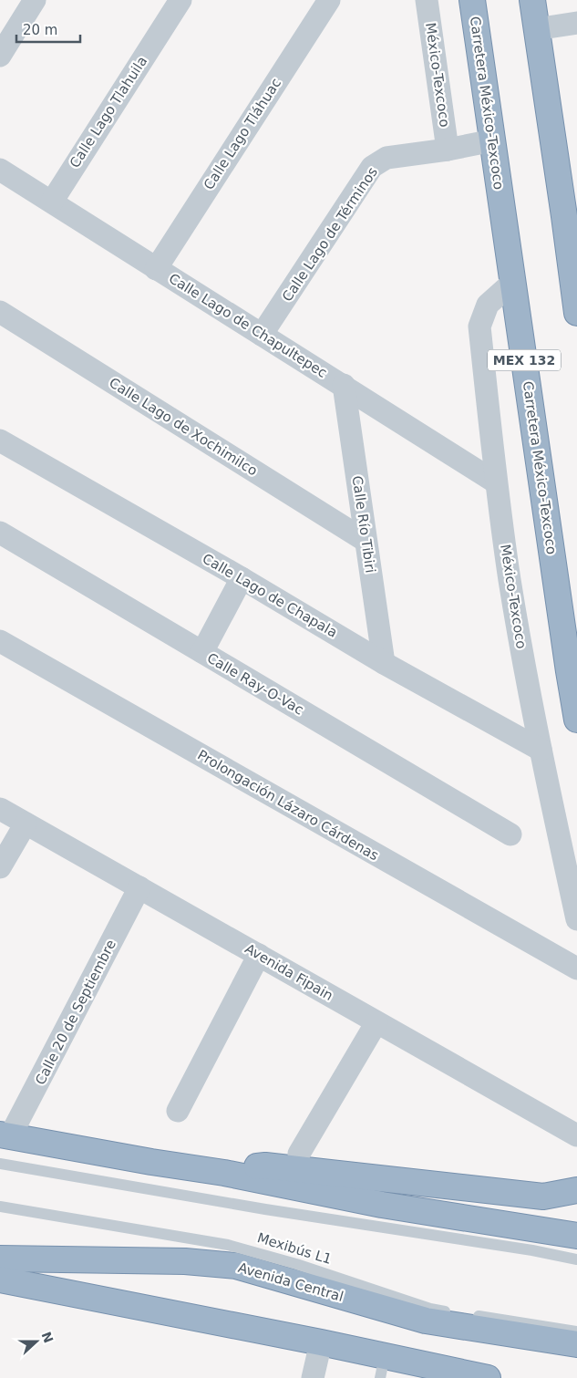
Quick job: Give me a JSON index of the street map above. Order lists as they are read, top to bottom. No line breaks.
{"streets":{"highway":["Carretera México-Texcoco","MEX 132","Avenida Central"],"street":["México-Texcoco","Calle Lago Tlahuila","Calle Lago Tláhuac","Calle Lago de Términos","Calle Lago de Chapultepec","Calle Lago de Xochimilco","Calle Río Tibiri","Calle Lago de Chapala","Calle Ray-O-Vac","Prolongación Lázaro Cárdenas","Avenida Fipain","Calle 20 de Septiembre"],"lane":["Mexibús L1"]},"crossings":[["México-Texcoco","Carretera México-Texcoco"],["México-Texcoco","Calle Lago de Términos"],["México-Texcoco","Calle Lago de Chapultepec"],["México-Texcoco","Calle Lago de Chapala"],["Carretera México-Texcoco","Calle Lago de Términos"],["Calle Lago Tlahuila","Calle Lago de Chapultepec"],["Calle Lago Tláhuac","Calle Lago de Chapultepec"],["Calle Lago de Términos","Calle Lago de Chapultepec"],["Calle Lago de Chapultepec","Calle Río Tibiri"],["Calle Lago de Xochimilco","Calle Río Tibiri"],["Calle Río Tibiri","Calle Lago de Chapala"],["Avenida Fipain","Calle 20 de Septiembre"]],"scale_bar":"20 m","north":"right"}
